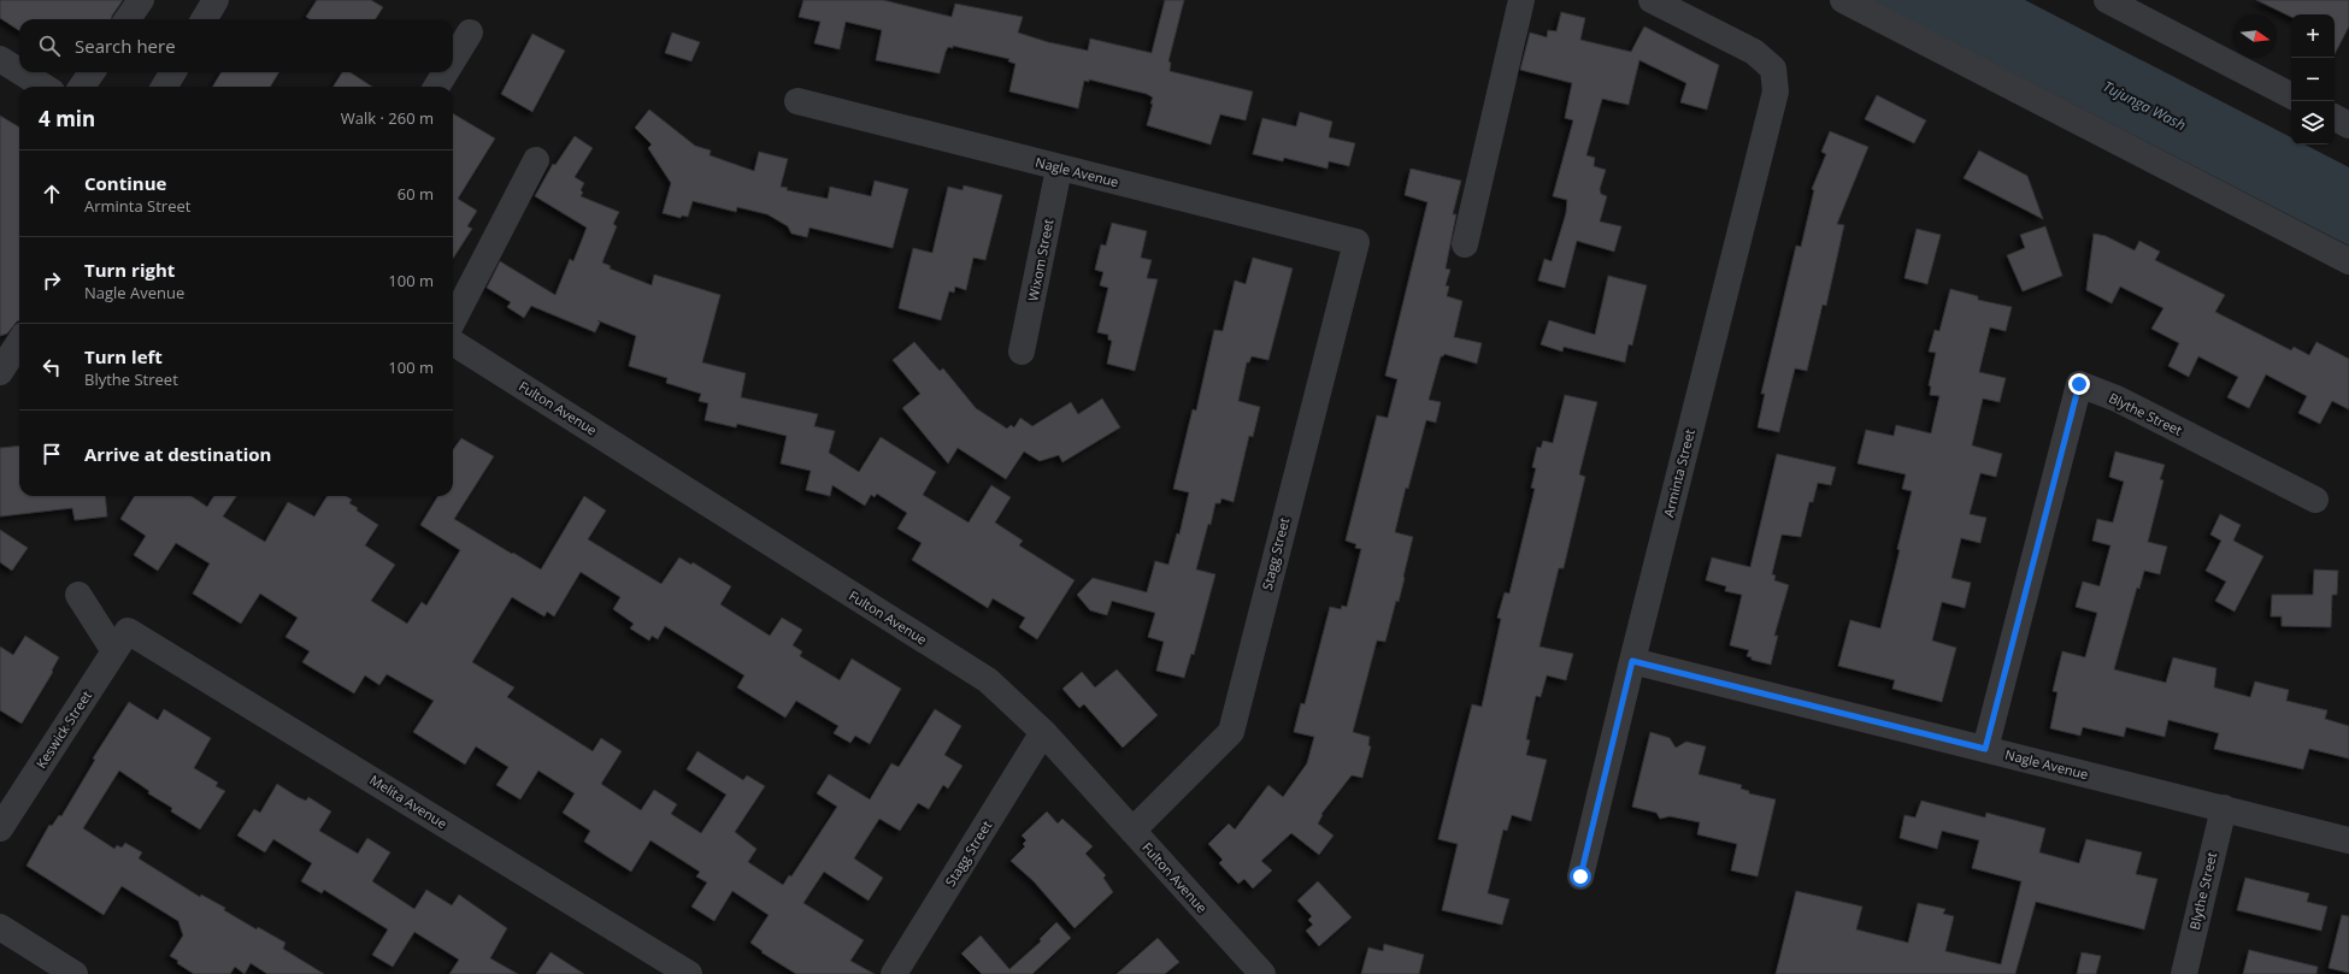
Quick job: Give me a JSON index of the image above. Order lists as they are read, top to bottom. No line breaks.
{"streets":{"street":["Nagle Avenue","Wixom Street","Fulton Avenue","Blythe Street","Arminta Street","Stagg Street","Keswick Street","Melita Avenue"]},"crossings":[["Nagle Avenue","Wixom Street"],["Nagle Avenue","Blythe Street"],["Nagle Avenue","Arminta Street"],["Nagle Avenue","Stagg Street"],["Fulton Avenue","Stagg Street"],["Keswick Street","Melita Avenue"]],"water":["Tujunga Wash"],"north":"right","page":{"map_buttons":["+","−"],"search":"Search here","heading":["4 min","Walk · 260 m"],"list":[["Continue","Arminta Street","60 m"],["Turn right","Nagle Avenue","100 m"],["Turn left","Blythe Street","100 m"],"Arrive at destination"]}}
